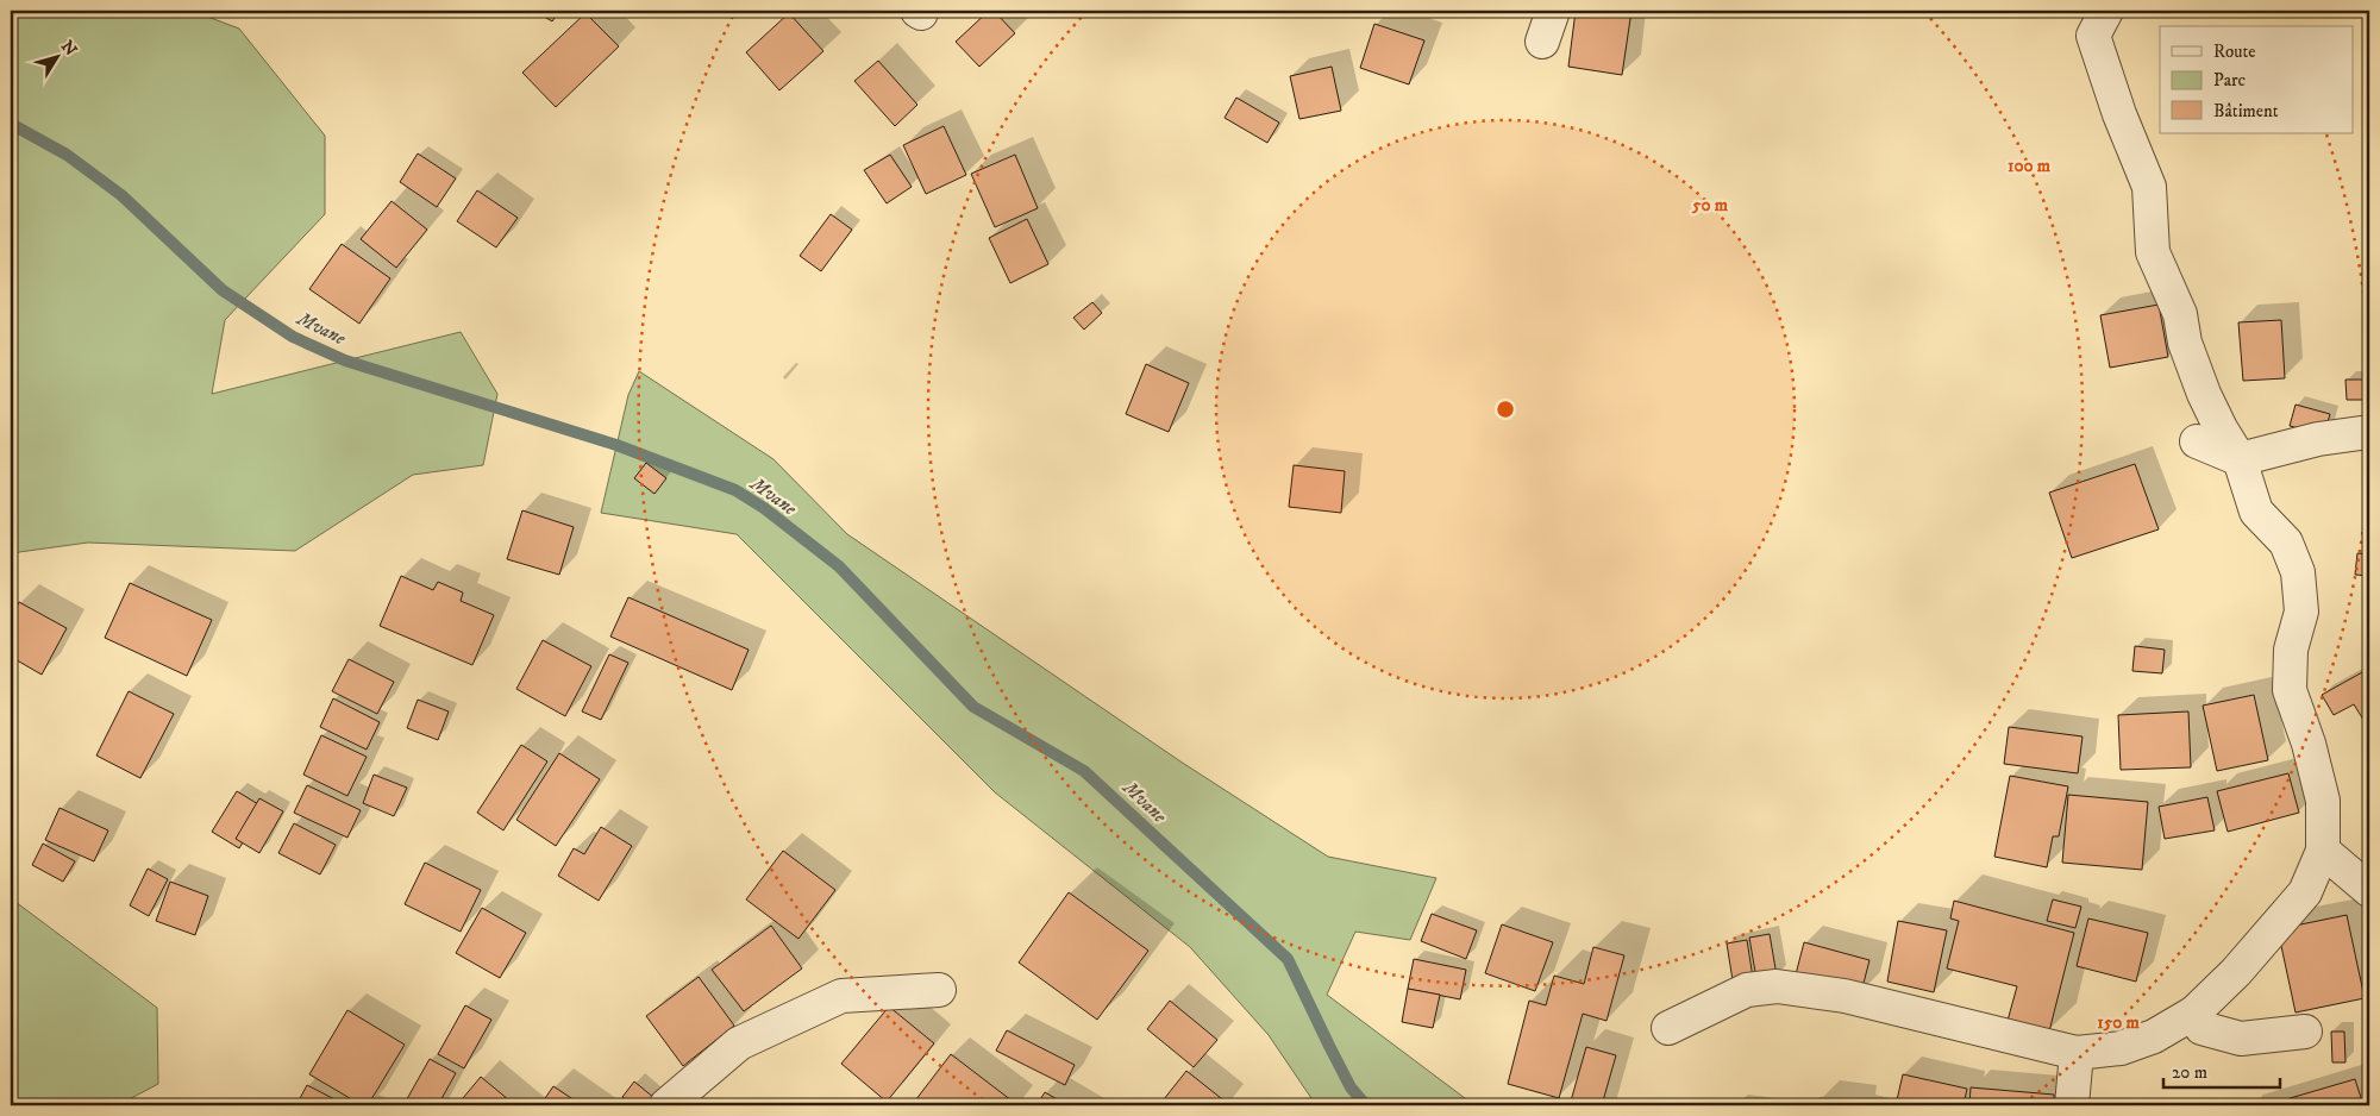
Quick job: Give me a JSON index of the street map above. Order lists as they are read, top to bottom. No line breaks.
{"water":["Mvane"],"legend":["Route","Parc","Bâtiment"],"scale_bar":"20 m","north":"top right","rings":["100 m","50 m","150 m"]}
